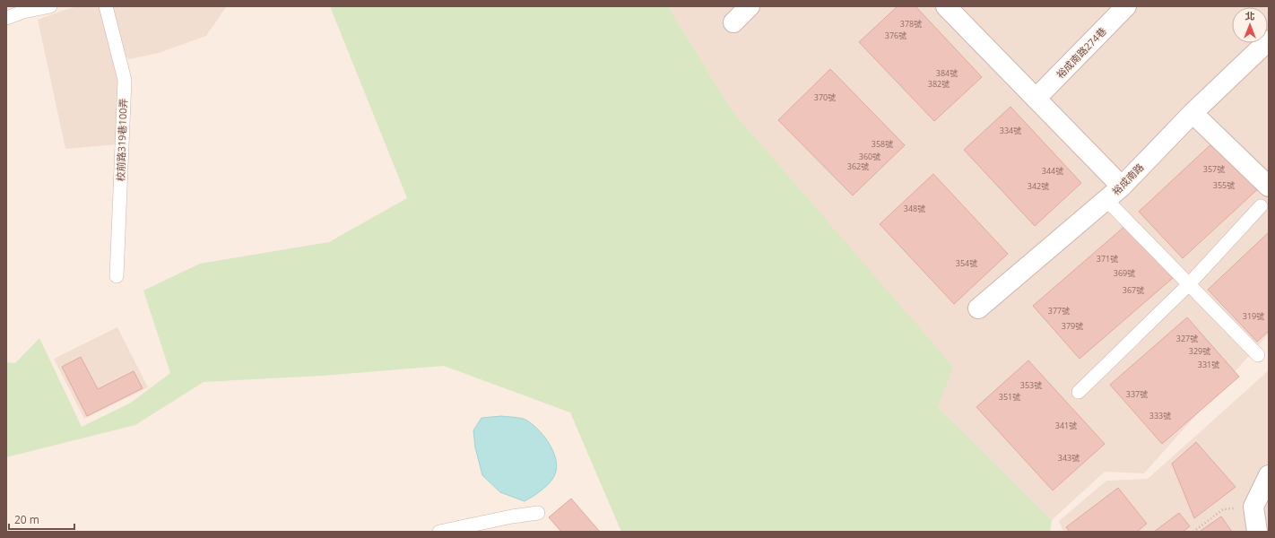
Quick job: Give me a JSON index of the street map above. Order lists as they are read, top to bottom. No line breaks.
{"streets":{"street":["裕成南路274巷","裕成南路"],"lane":["校前路319巷100弄"]},"house_numbers":["378號","376號","384號","382號","370號","334號","358號","360號","362號","357號","344號","355號","342號","348號","371號","354號","369號","367號","377號","319號","379號","327號","329號","331號","353號","337號","351號","333號","341號","343號"],"scale_bar":"20 m","north":"top"}
